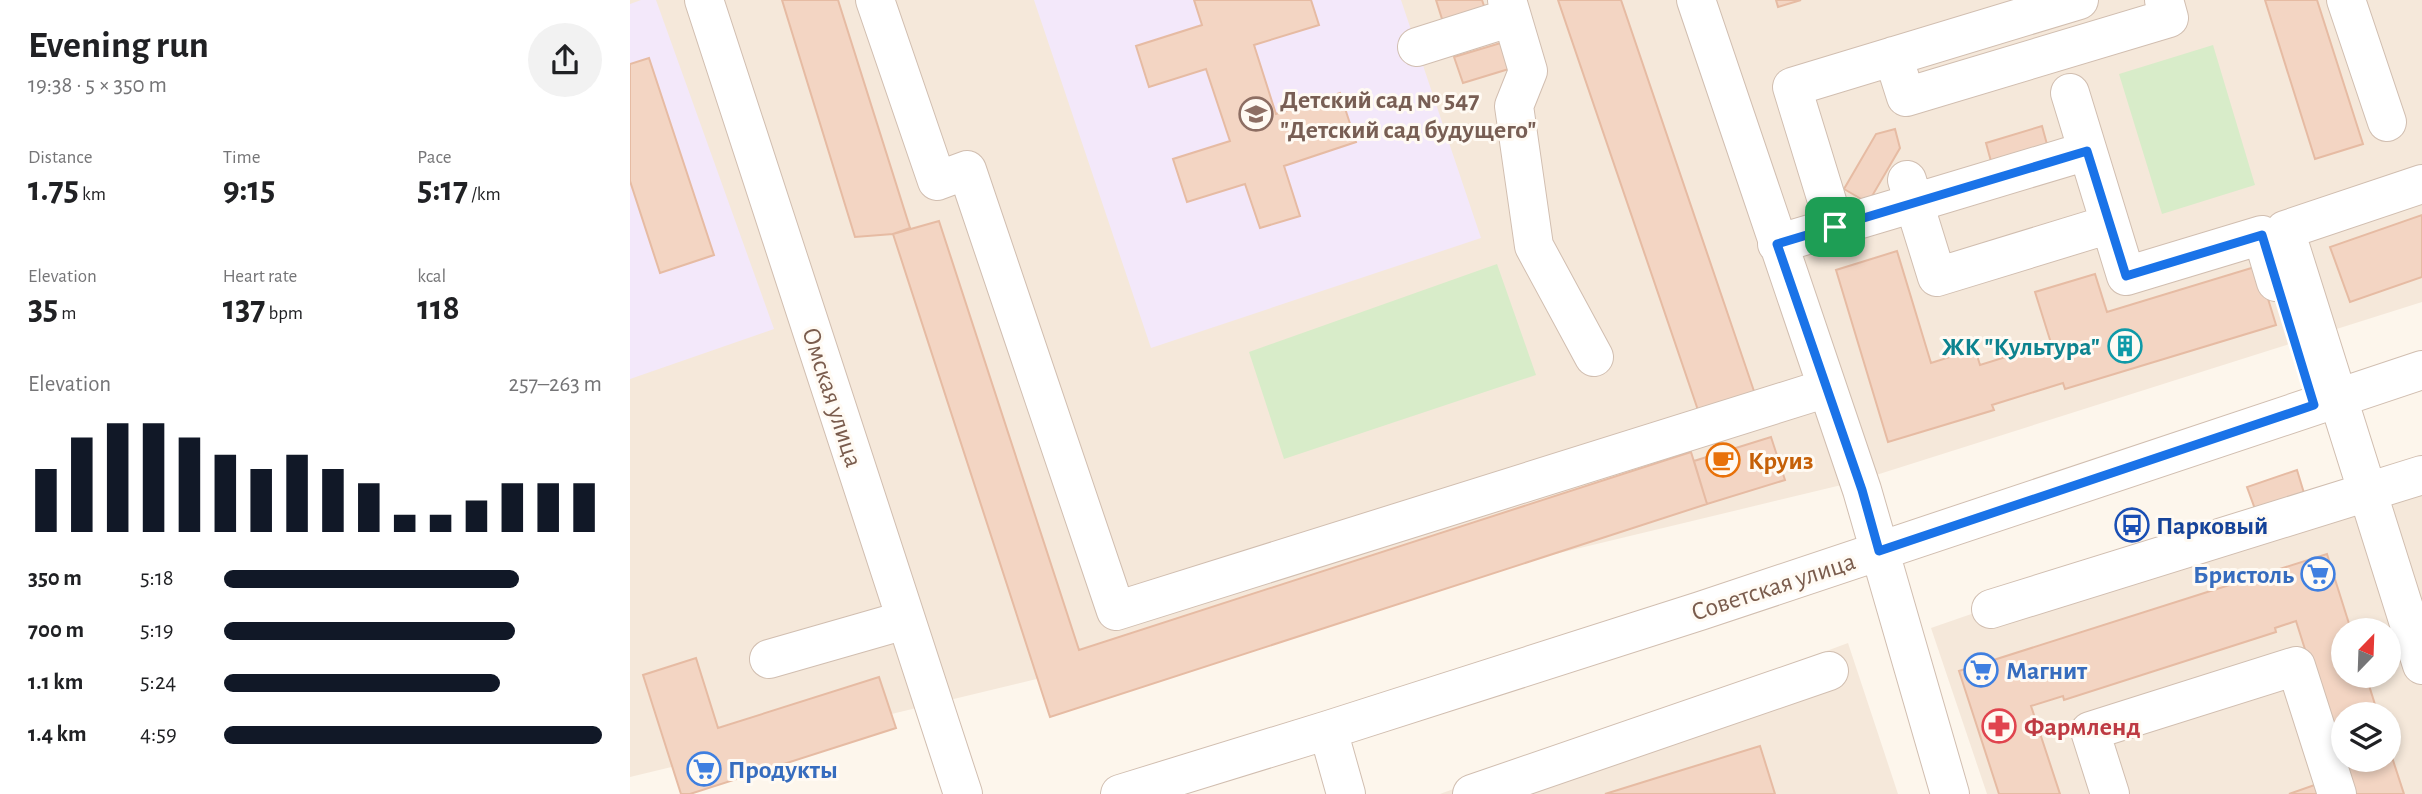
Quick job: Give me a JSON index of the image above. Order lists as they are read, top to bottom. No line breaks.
{"streets":{"street":["Омская улица","Советская улица"]},"places":{"school or university":["Детский сад № 547 \"Детский сад будущего\""],"building":["ЖК \"Культура\""],"cafe":["Круиз"],"bus stop":["Парковый"],"supermarket":["Бристоль","Магнит","Продукты"],"pharmacy":["Фармленд"]},"north":"top right","page":{"heading":["Evening run","19:38 · 5 × 350 m"],"stats":[["Distance","1.75 km"],["Time","9:15"],["Pace","5:17 /km"],["Elevation","35 m"],["Heart rate","137 bpm"],["kcal","118"]],"chart":["Elevation","257–263 m"],"list":[{"name":"350 m","note":"5:18"},{"name":"700 m","note":"5:19"},{"name":"1.1 km","note":"5:24"},{"name":"1.4 km","note":"4:59"}]}}
